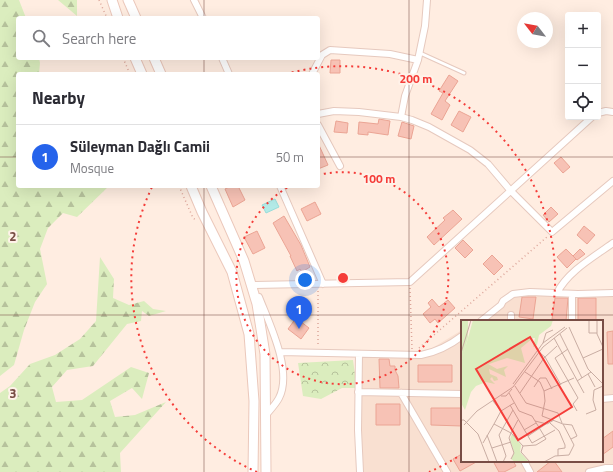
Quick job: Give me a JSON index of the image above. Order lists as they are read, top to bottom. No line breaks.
{"north":"top left","page":{"map_buttons":["+","−"],"search":"Search here","heading":"Nearby","list":[{"mark":"1","name":"Süleyman Dağlı Camii","note":"Mosque","value":"50 m"}],"pins":"1"},"grid":{"rows":["2","3"]},"rings":["200 m","100 m"]}
